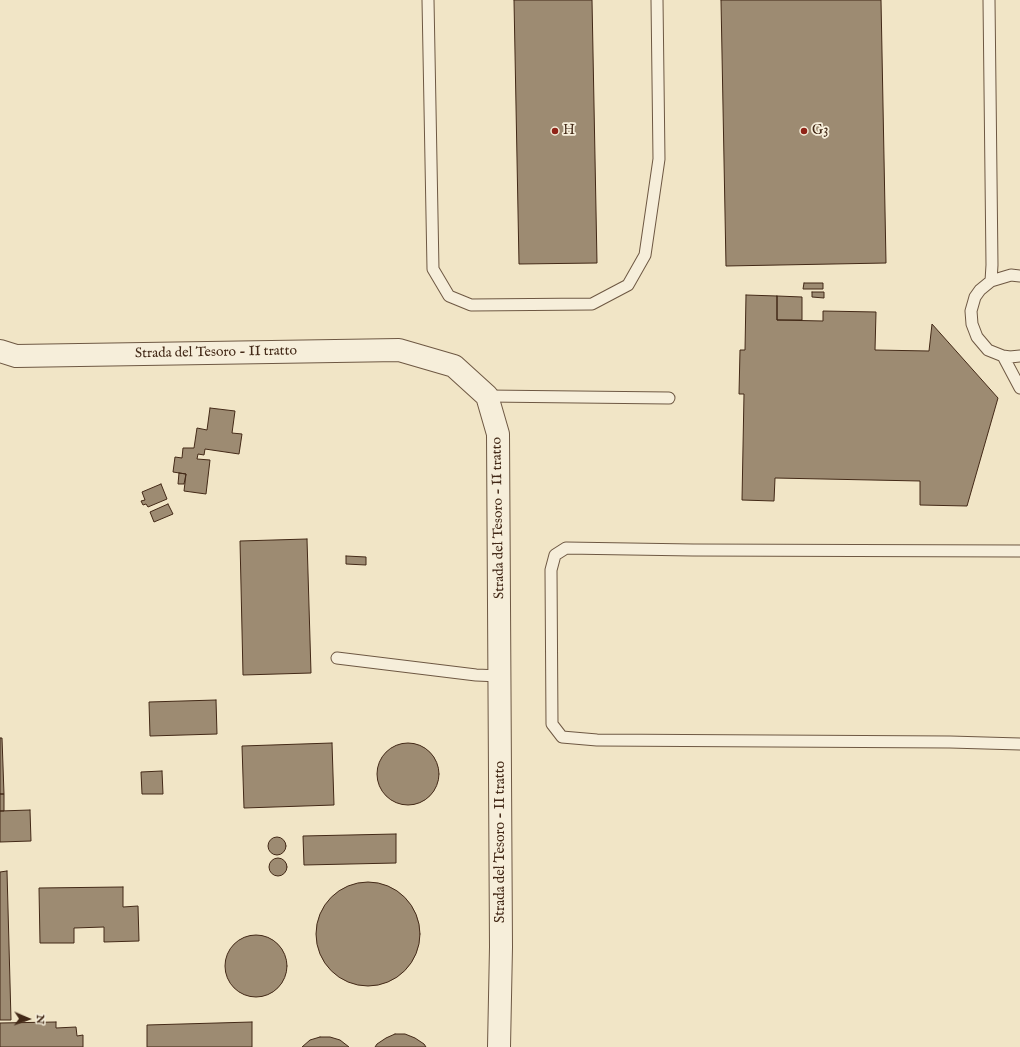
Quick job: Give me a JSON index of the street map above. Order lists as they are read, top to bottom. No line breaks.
{"streets":{"street":["Strada del Tesoro - II tratto"]},"places":["H","G3"],"north":"right"}
